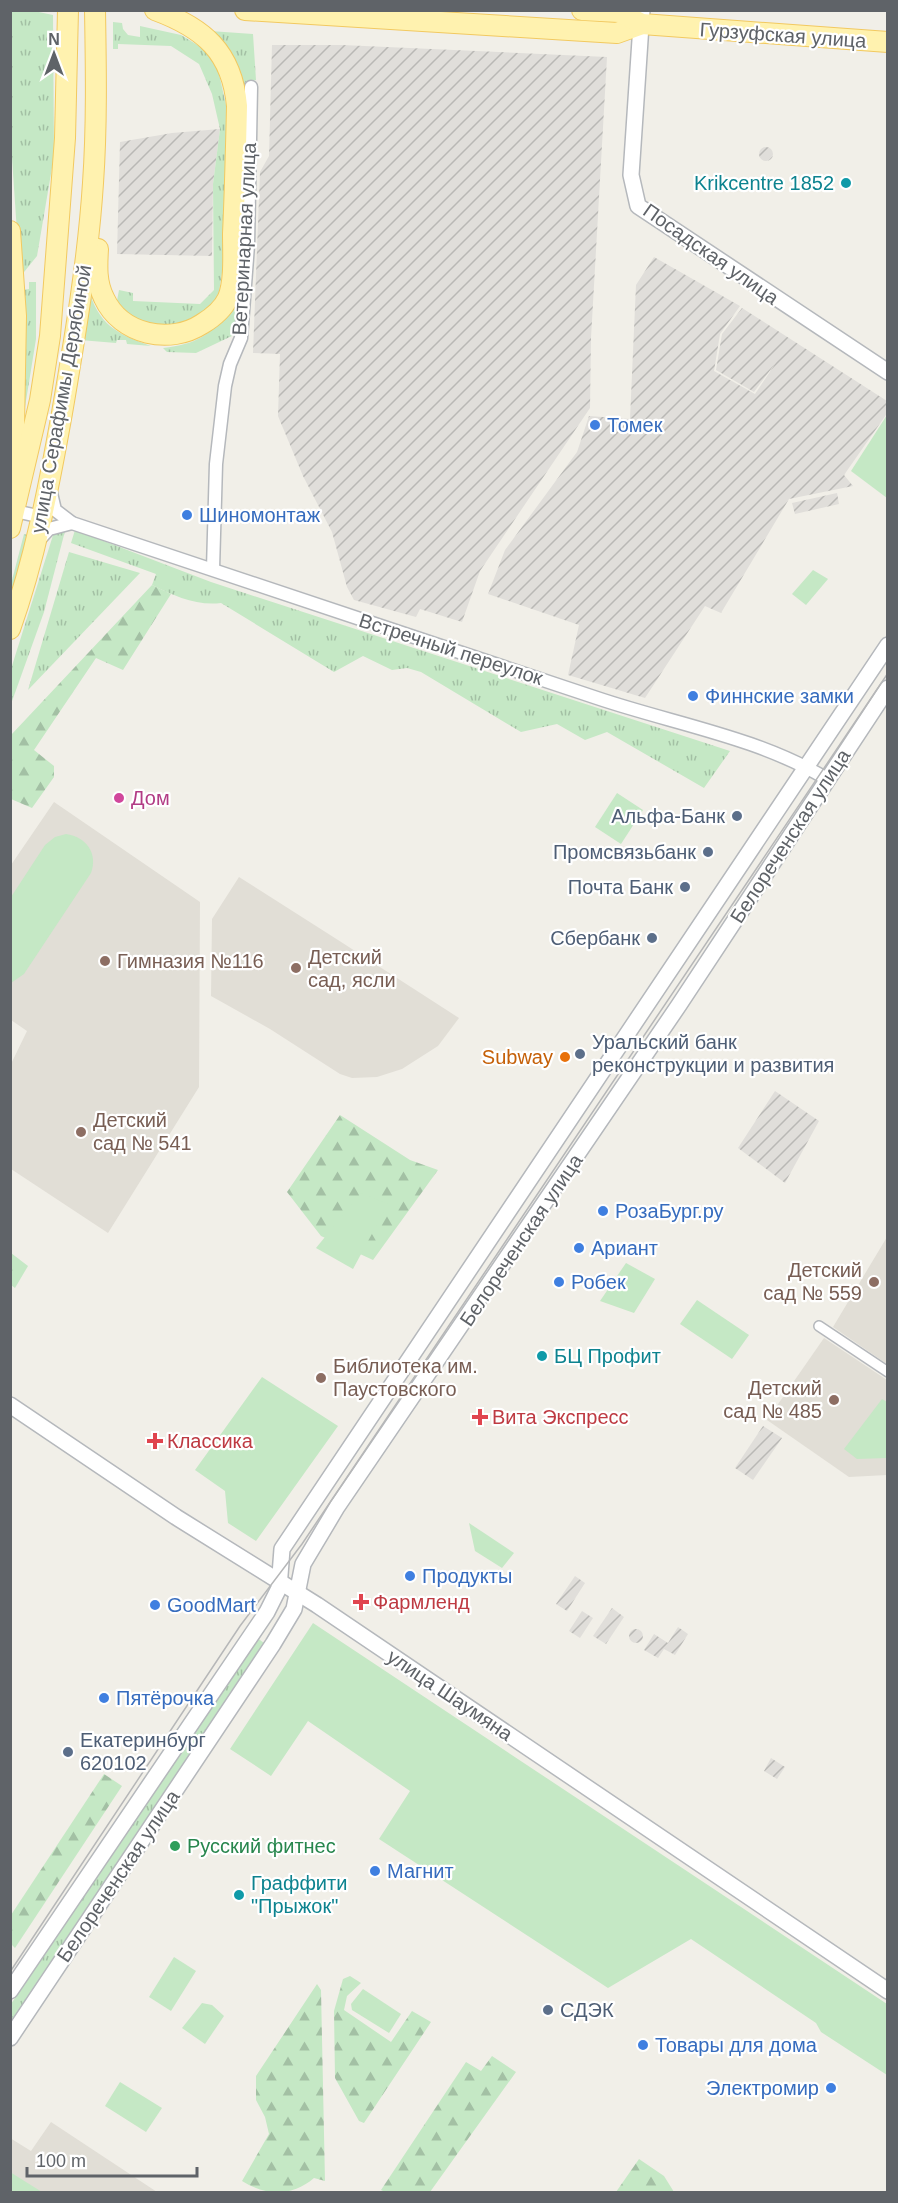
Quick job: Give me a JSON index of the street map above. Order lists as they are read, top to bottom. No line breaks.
{"streets":{"main road":["Гурзуфская улица","улица Серафимы Дерябиной"],"street":["Ветеринарная улица","Посадская улица","Встречный переулок","Белореченская улица","улица Шаумяна"]},"crossings":[["Гурзуфская улица","Посадская улица"],["Ветеринарная улица","Встречный переулок"],["улица Серафимы Дерябиной","Встречный переулок"],["Встречный переулок","Белореченская улица"],["Белореченская улица","улица Шаумяна"]],"places":{"other":["Krikcentre 1852","Томек","Шиномонтаж","Финнские замки","Дом","Альфа-Банк","Промсвязьбанк","Почта Банк","Сбербанк","Гимназия №116","Детский сад, ясли","Уральский банк реконструкции и развития","Subway","Детский сад № 541","РозаБург.ру","Ариант","Робек","Детский сад № 559","БЦ Профит","Библиотека им. Паустовского","Детский сад № 485","Продукты","GoodMart","Пятёрочка","Екатеринбург 620102","Русский фитнес","Магнит","Граффити \"Прыжок\"","СДЭК","Товары для дома","Электромир"],"health":["Вита Экспресс","Классика","Фармленд"]},"scale_bar":"100 m","north":"top"}
